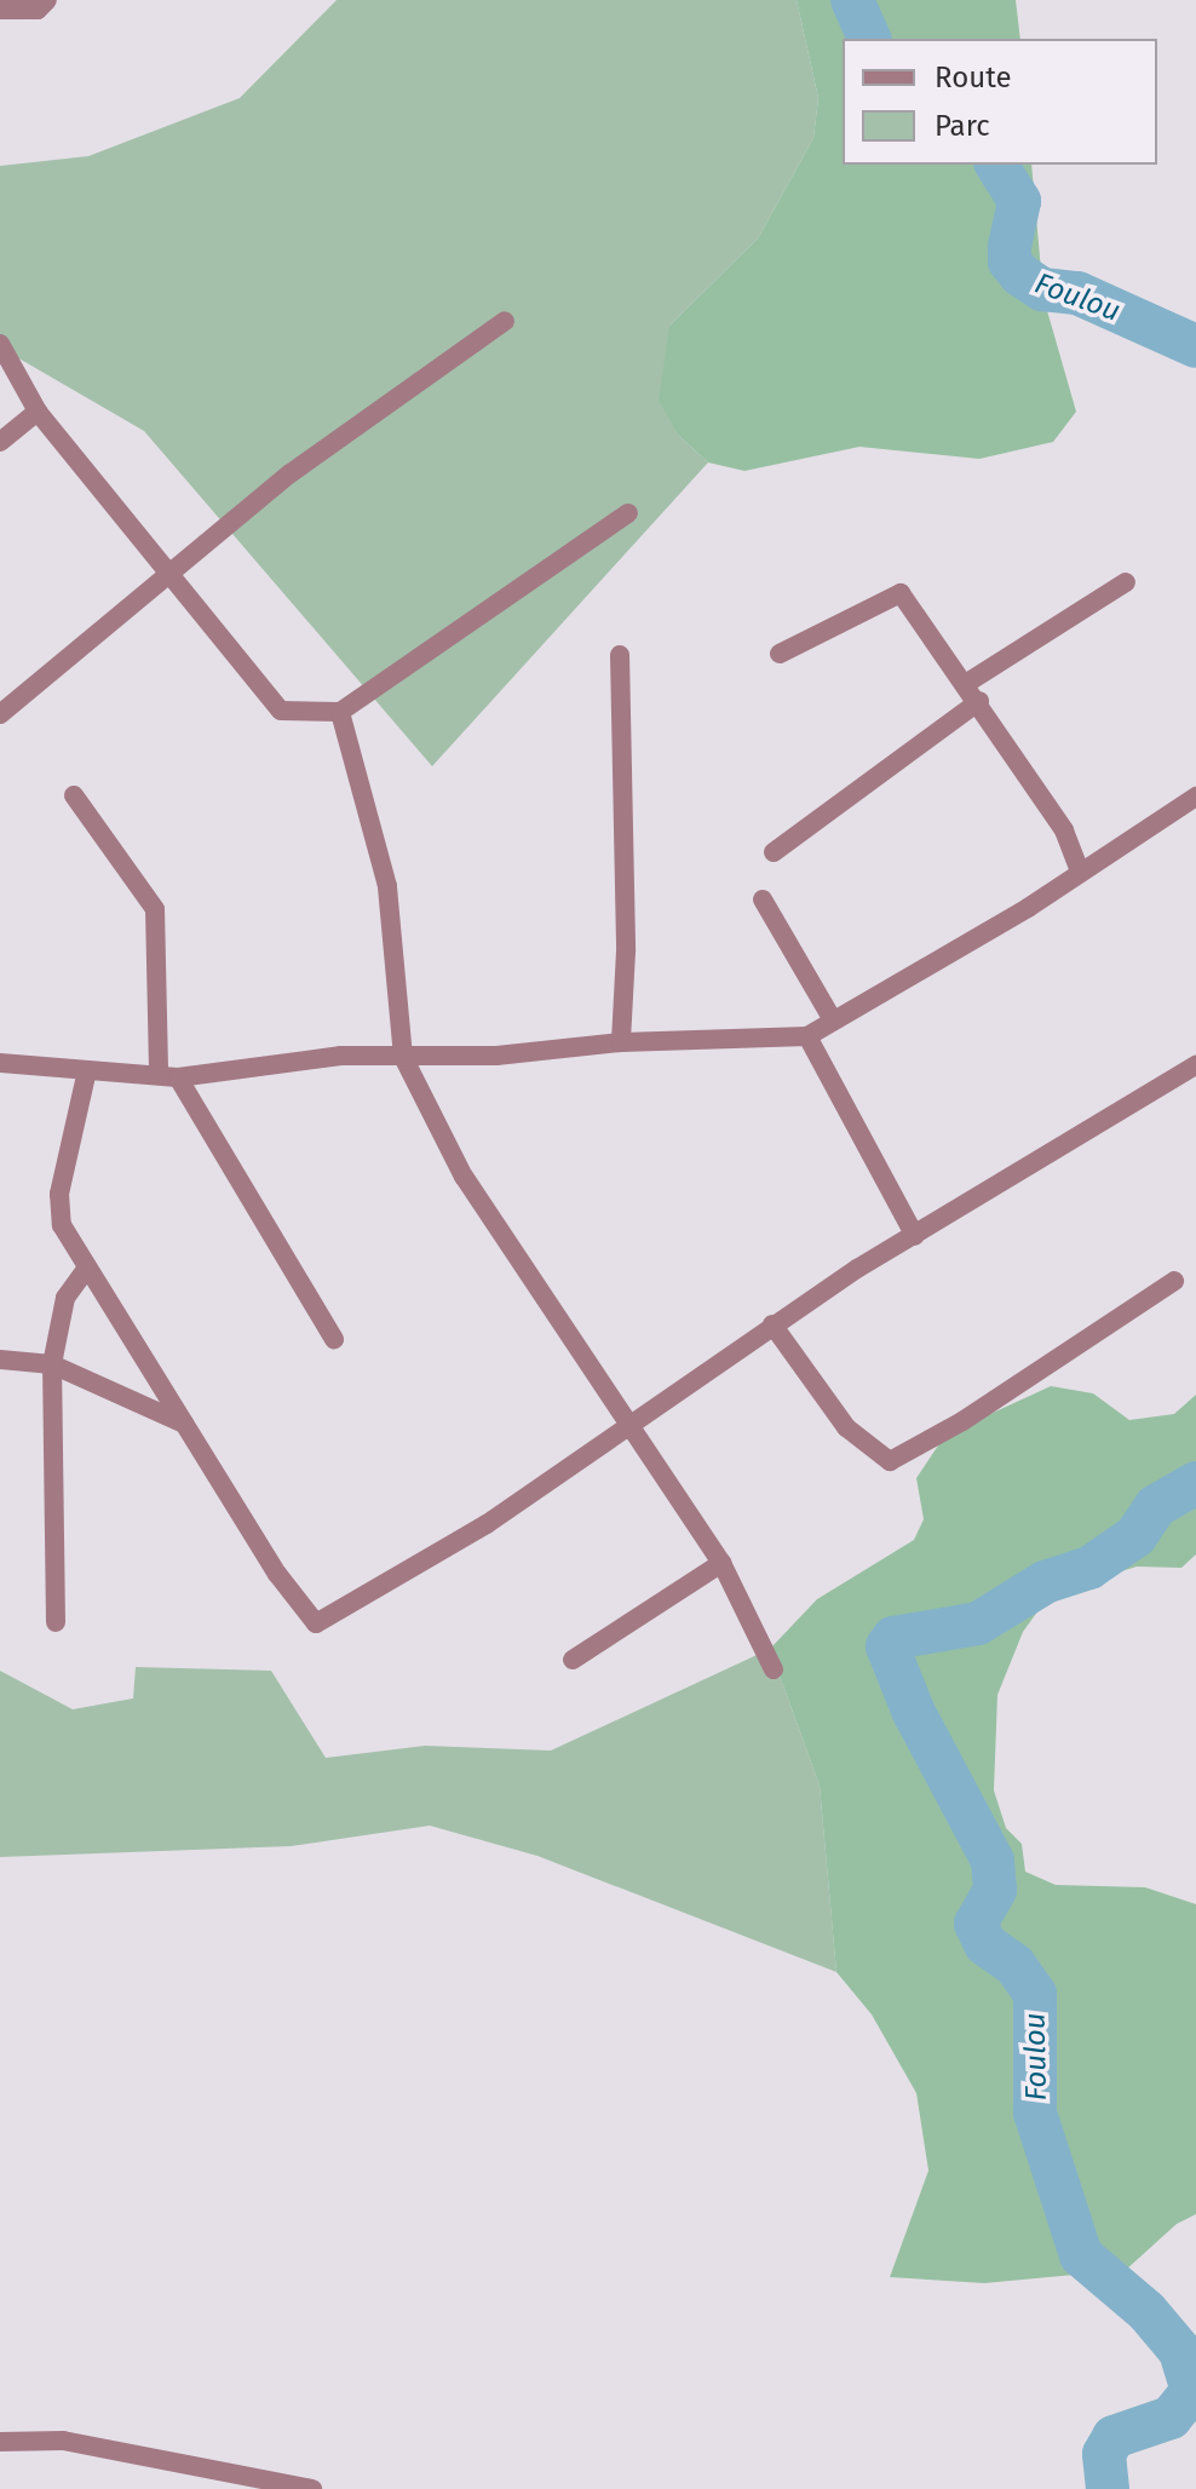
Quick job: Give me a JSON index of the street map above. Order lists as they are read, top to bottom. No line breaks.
{"water":["Foulou"],"legend":["Route","Parc"]}
